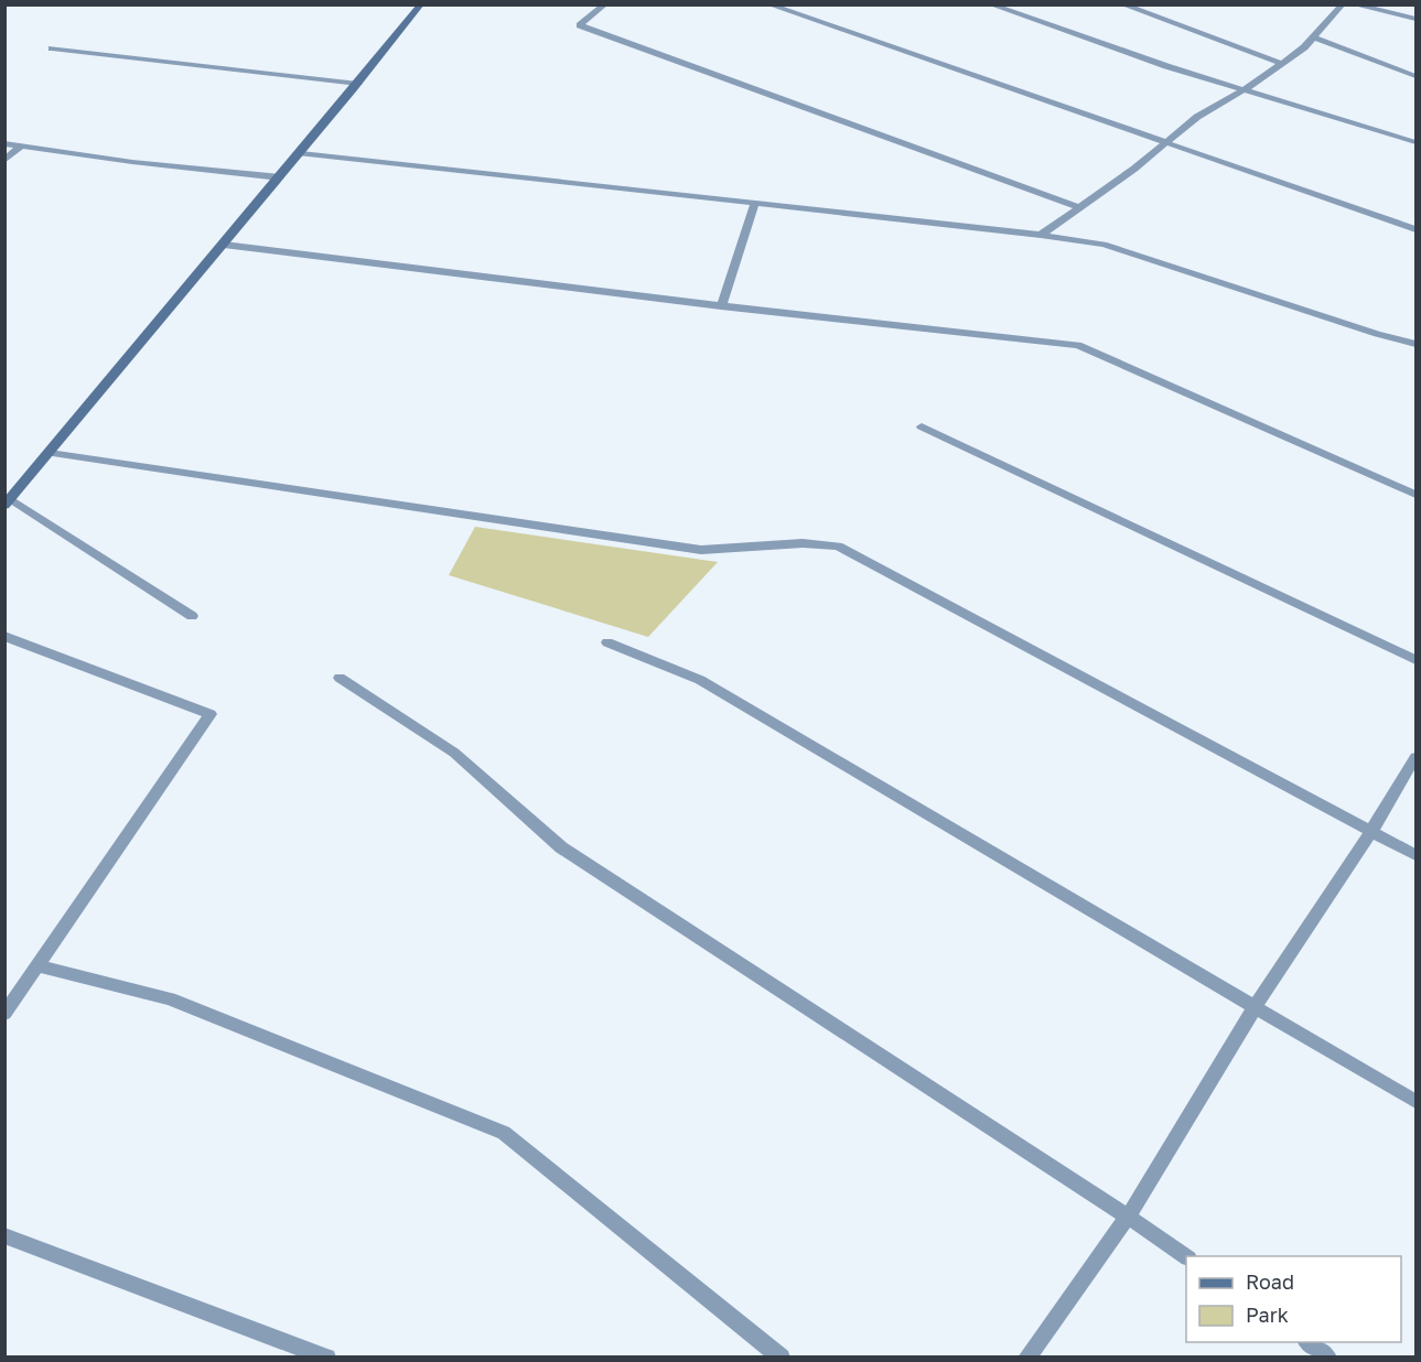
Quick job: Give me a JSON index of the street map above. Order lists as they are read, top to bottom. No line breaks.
{"legend":["Road","Park"]}
